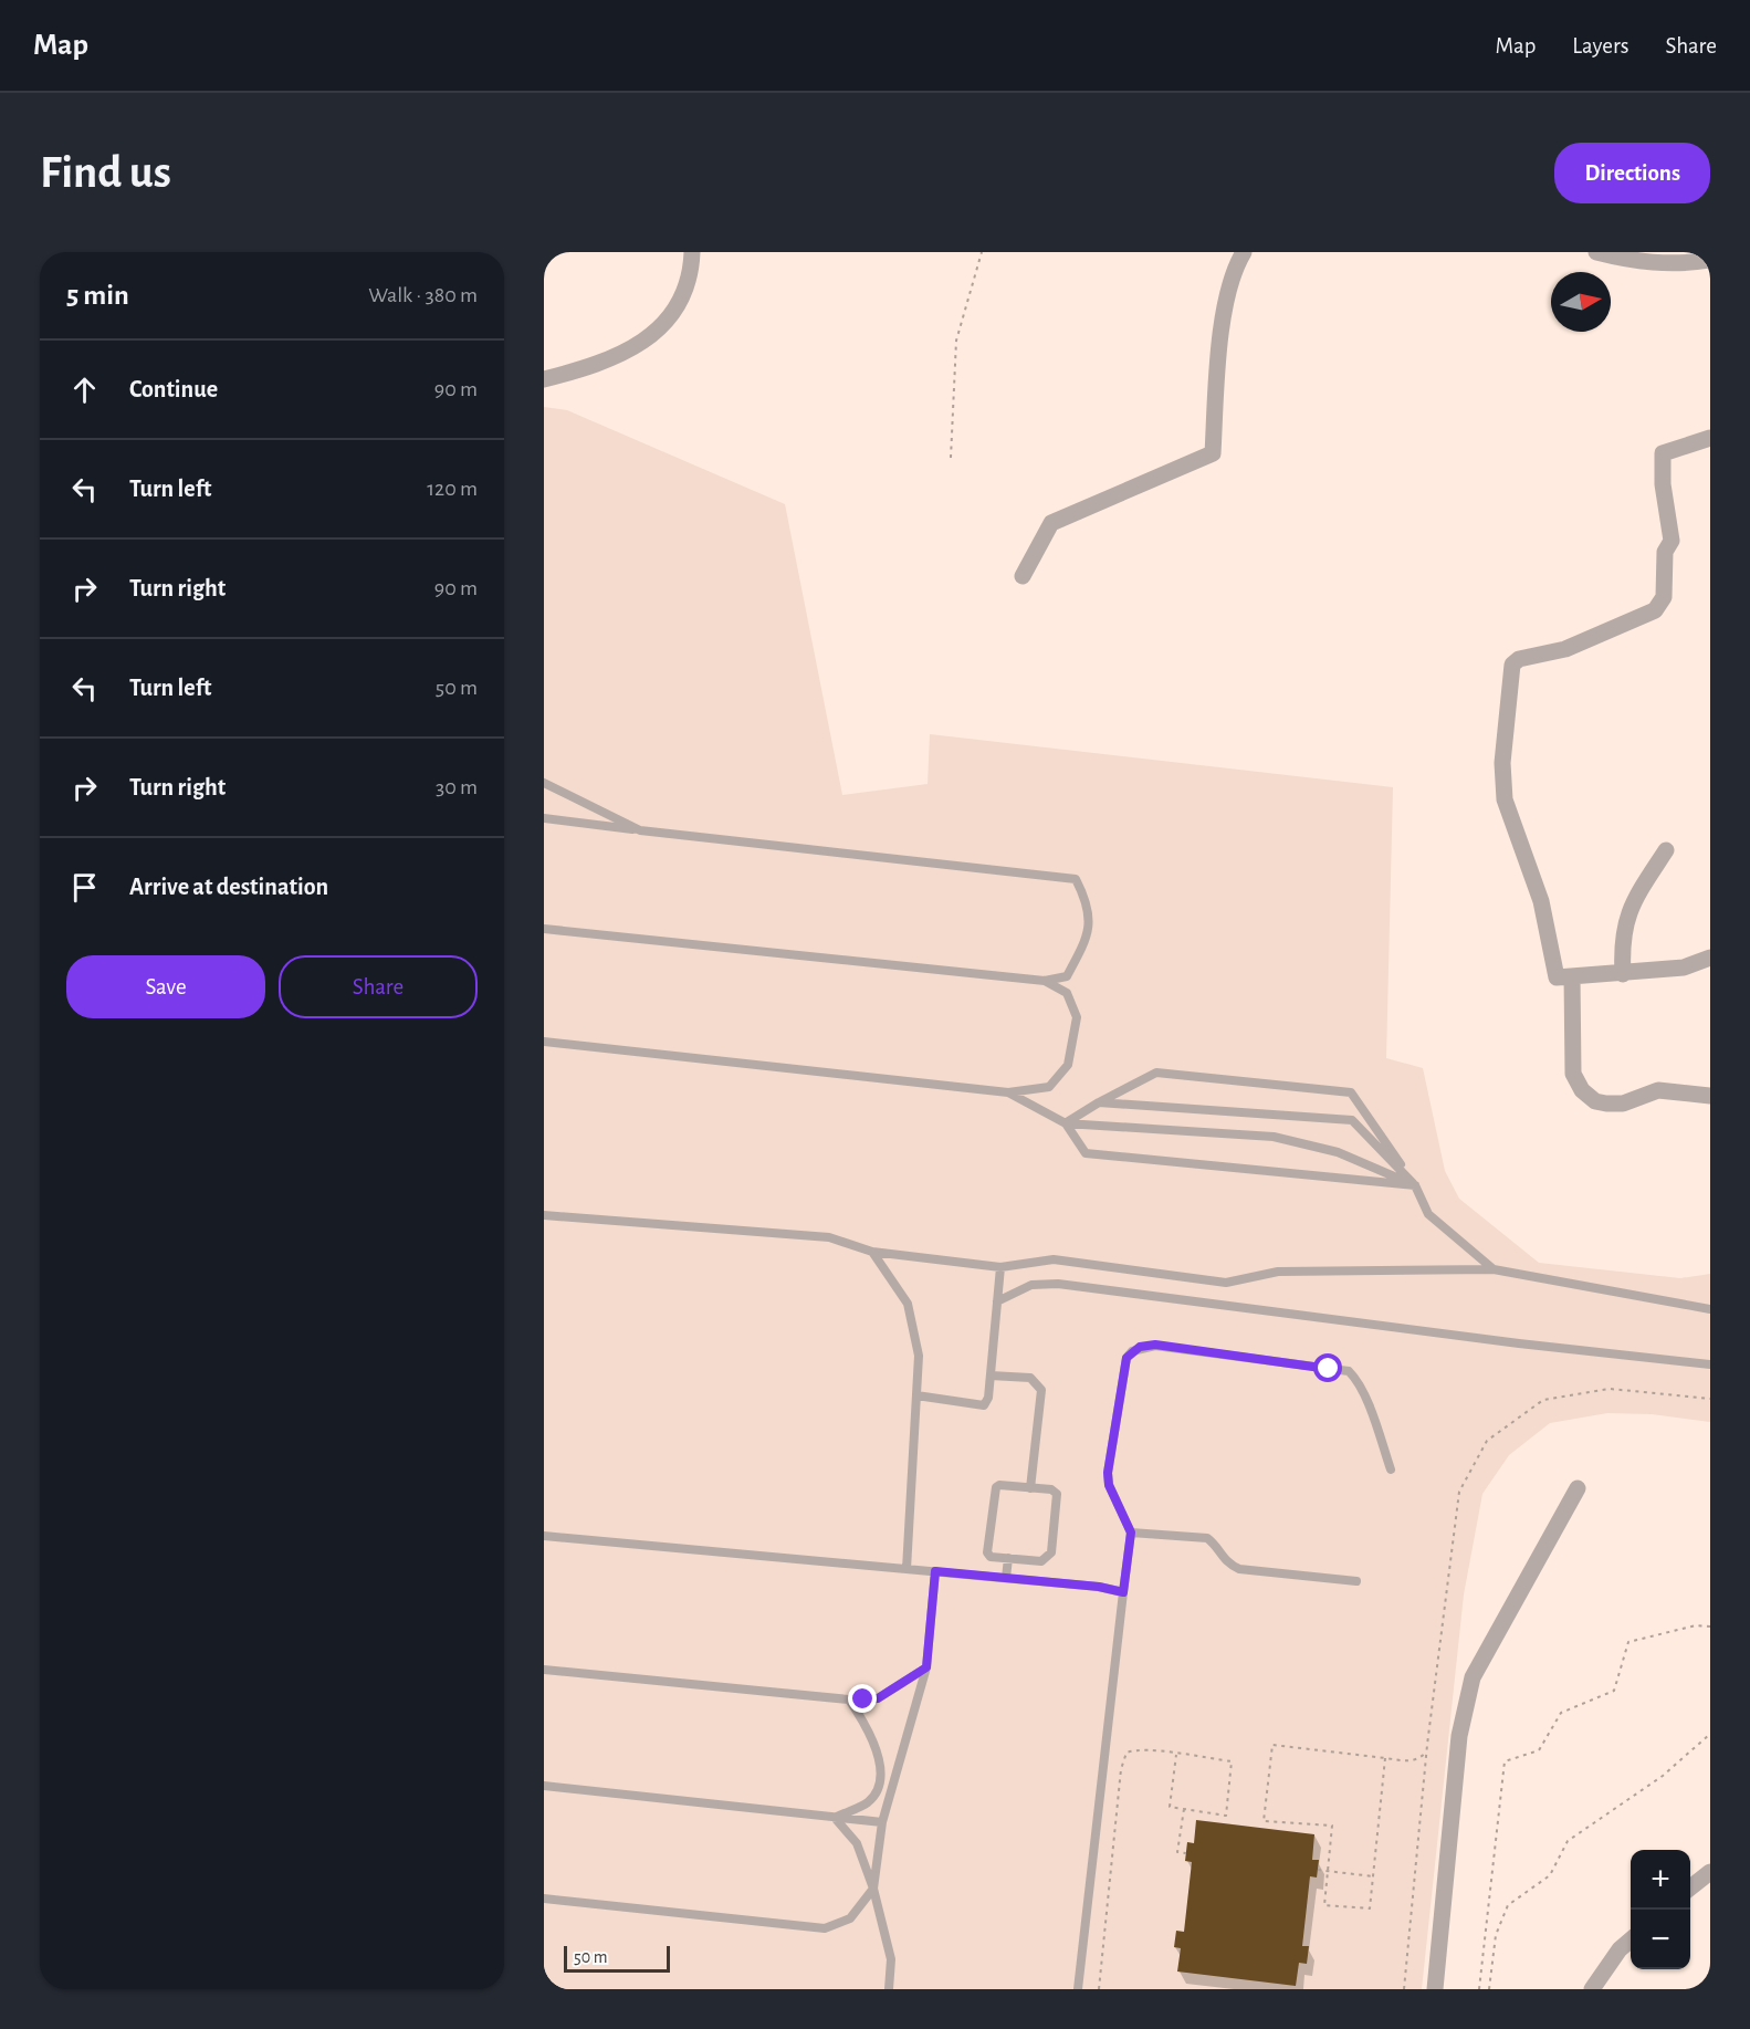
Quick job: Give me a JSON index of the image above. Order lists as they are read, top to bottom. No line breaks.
{"scale_bar":"50 m","north":"right","page":{"header":"Map","nav":["Map","Layers","Share"],"buttons":["Directions",["Save","Share"]],"title":"Find us","heading":["5 min","Walk · 380 m"],"list":[["Continue","90 m"],["Turn left","120 m"],["Turn right","90 m"],["Turn left","50 m"],["Turn right","30 m"],"Arrive at destination"],"map_buttons":["+","−"],"scale":"50 m"}}
